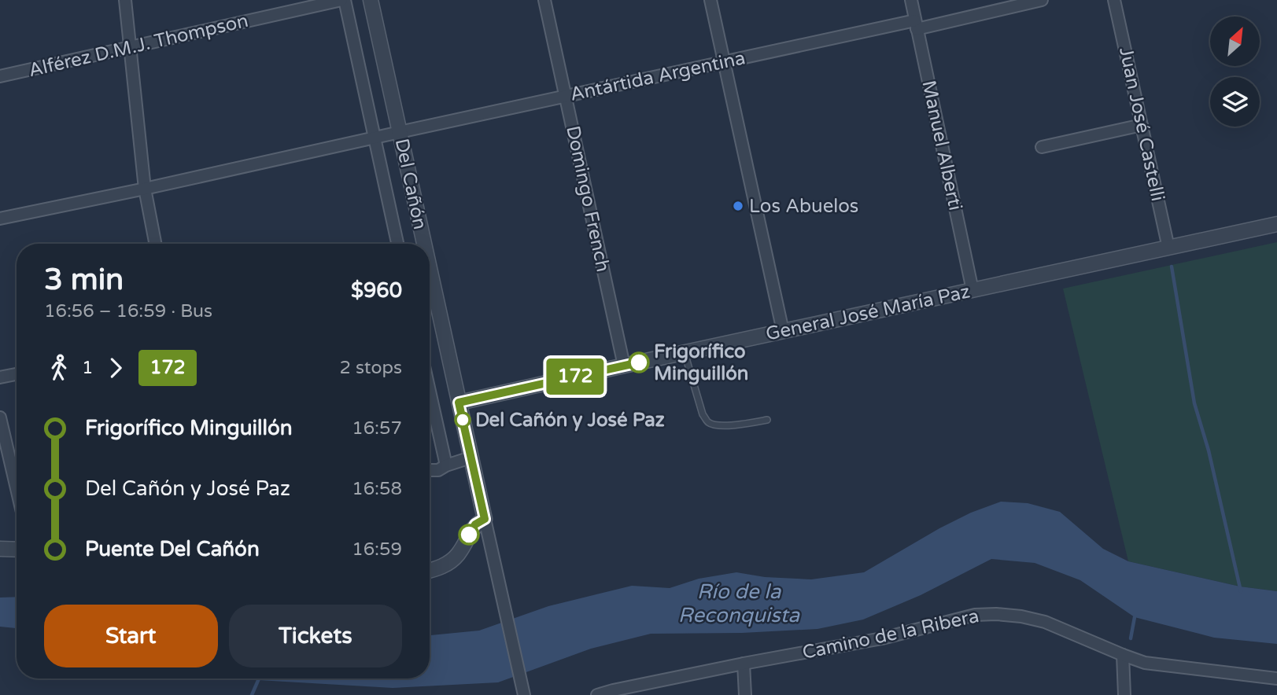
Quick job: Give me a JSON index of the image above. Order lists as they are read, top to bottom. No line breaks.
{"streets":{"street":["Alférez D.M.J. Thompson","Antártida Argentina","Juan José Castelli","Manuel Alberti","Del Cañón","Domingo French","General José María Paz","Camino de la Ribera"]},"crossings":[["Alférez D.M.J. Thompson","Del Cañón"],["Antártida Argentina","Manuel Alberti"],["Antártida Argentina","Del Cañón"],["Antártida Argentina","Domingo French"],["Juan José Castelli","General José María Paz"],["Manuel Alberti","General José María Paz"],["Del Cañón","General José María Paz"],["Domingo French","General José María Paz"]],"water":["Río de la Reconquista"],"places":["Los Abuelos","Frigorífico Minguillón","Del Cañón y José Paz"],"lines":["bus line 172"],"north":"top right","page":{"on_map":"172","heading":["3 min","16:56 – 16:59 · Bus","$960"],"legs":["1","172","2 stops"],"list":[{"name":"Frigorífico Minguillón","value":"16:57"},{"name":"Del Cañón y José Paz","value":"16:58"},{"name":"Puente Del Cañón","value":"16:59"}],"buttons":["Start","Tickets"]}}
